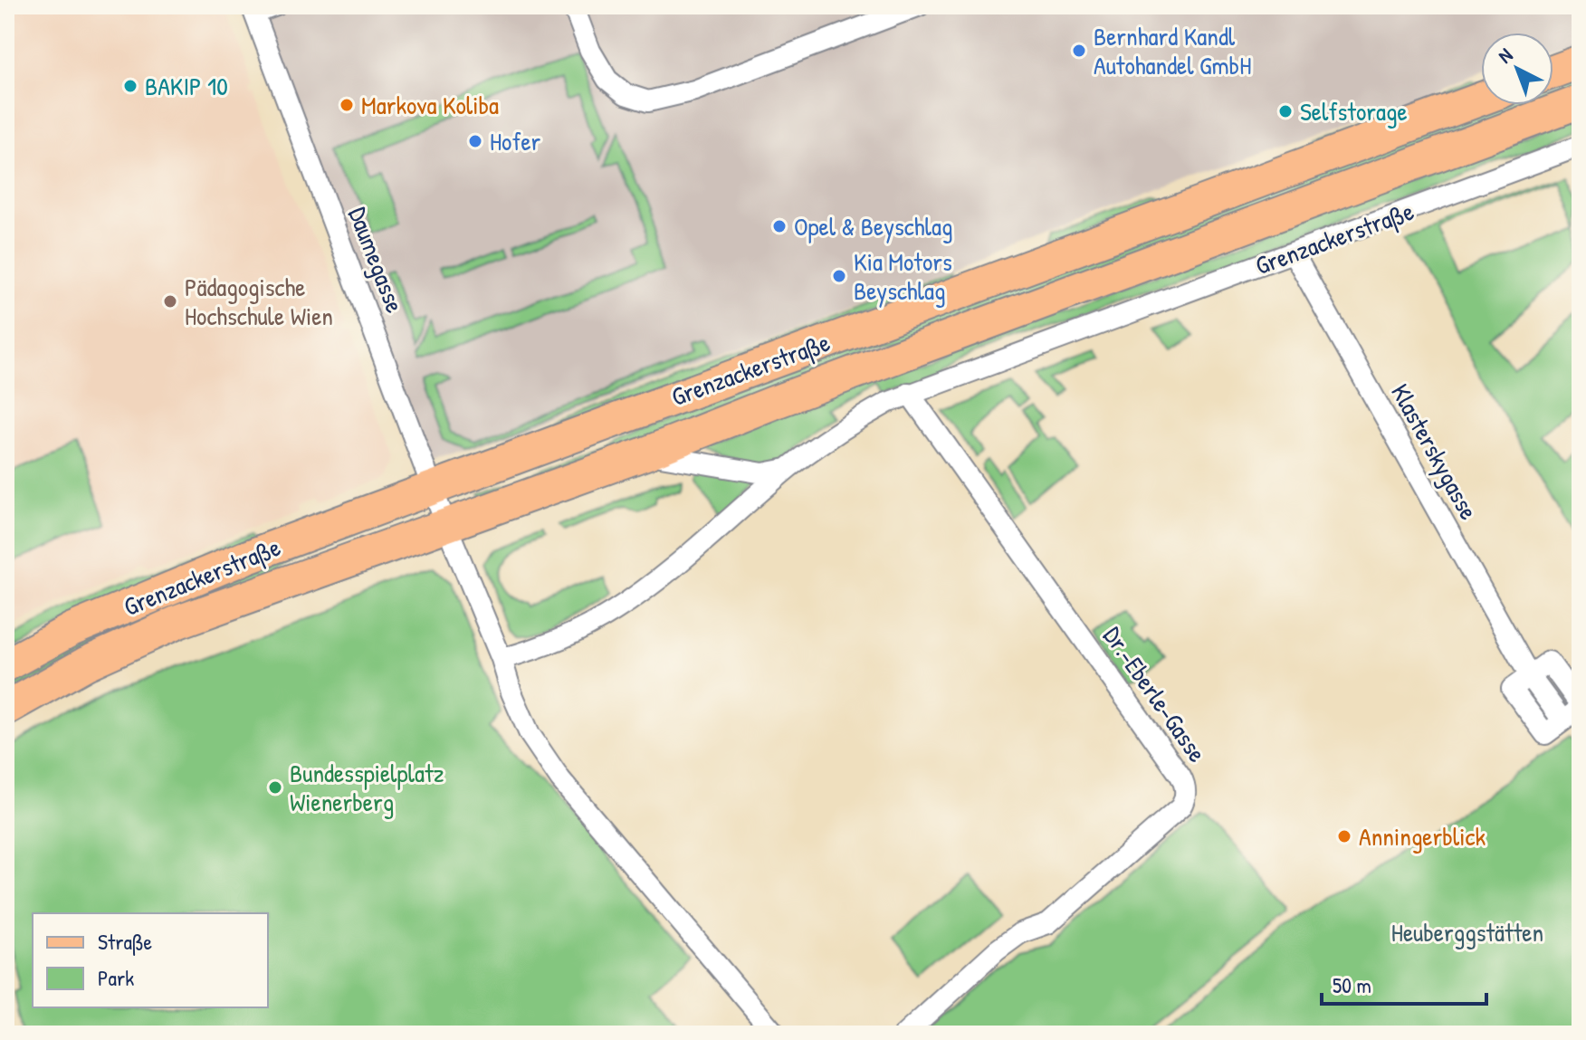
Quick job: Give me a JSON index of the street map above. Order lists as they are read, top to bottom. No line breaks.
{"streets":{"main road":["Grenzackerstraße"],"street":["Daumegasse","Klasterskygasse","Dr.-Eberle-Gasse"]},"crossings":[["Grenzackerstraße","Daumegasse"],["Grenzackerstraße","Klasterskygasse"],["Grenzackerstraße","Dr.-Eberle-Gasse"]],"parks":["Heuberggstätten"],"places":["Bernhard Kandl Autohandel GmbH","BAKIP 10","Markova Koliba","Selfstorage","Hofer","Opel & Beyschlag","Kia Motors Beyschlag","Pädagogische Hochschule Wien","Bundesspielplatz Wienerberg","Anningerblick"],"legend":["Straße","Park"],"scale_bar":"50 m","north":"top left"}
